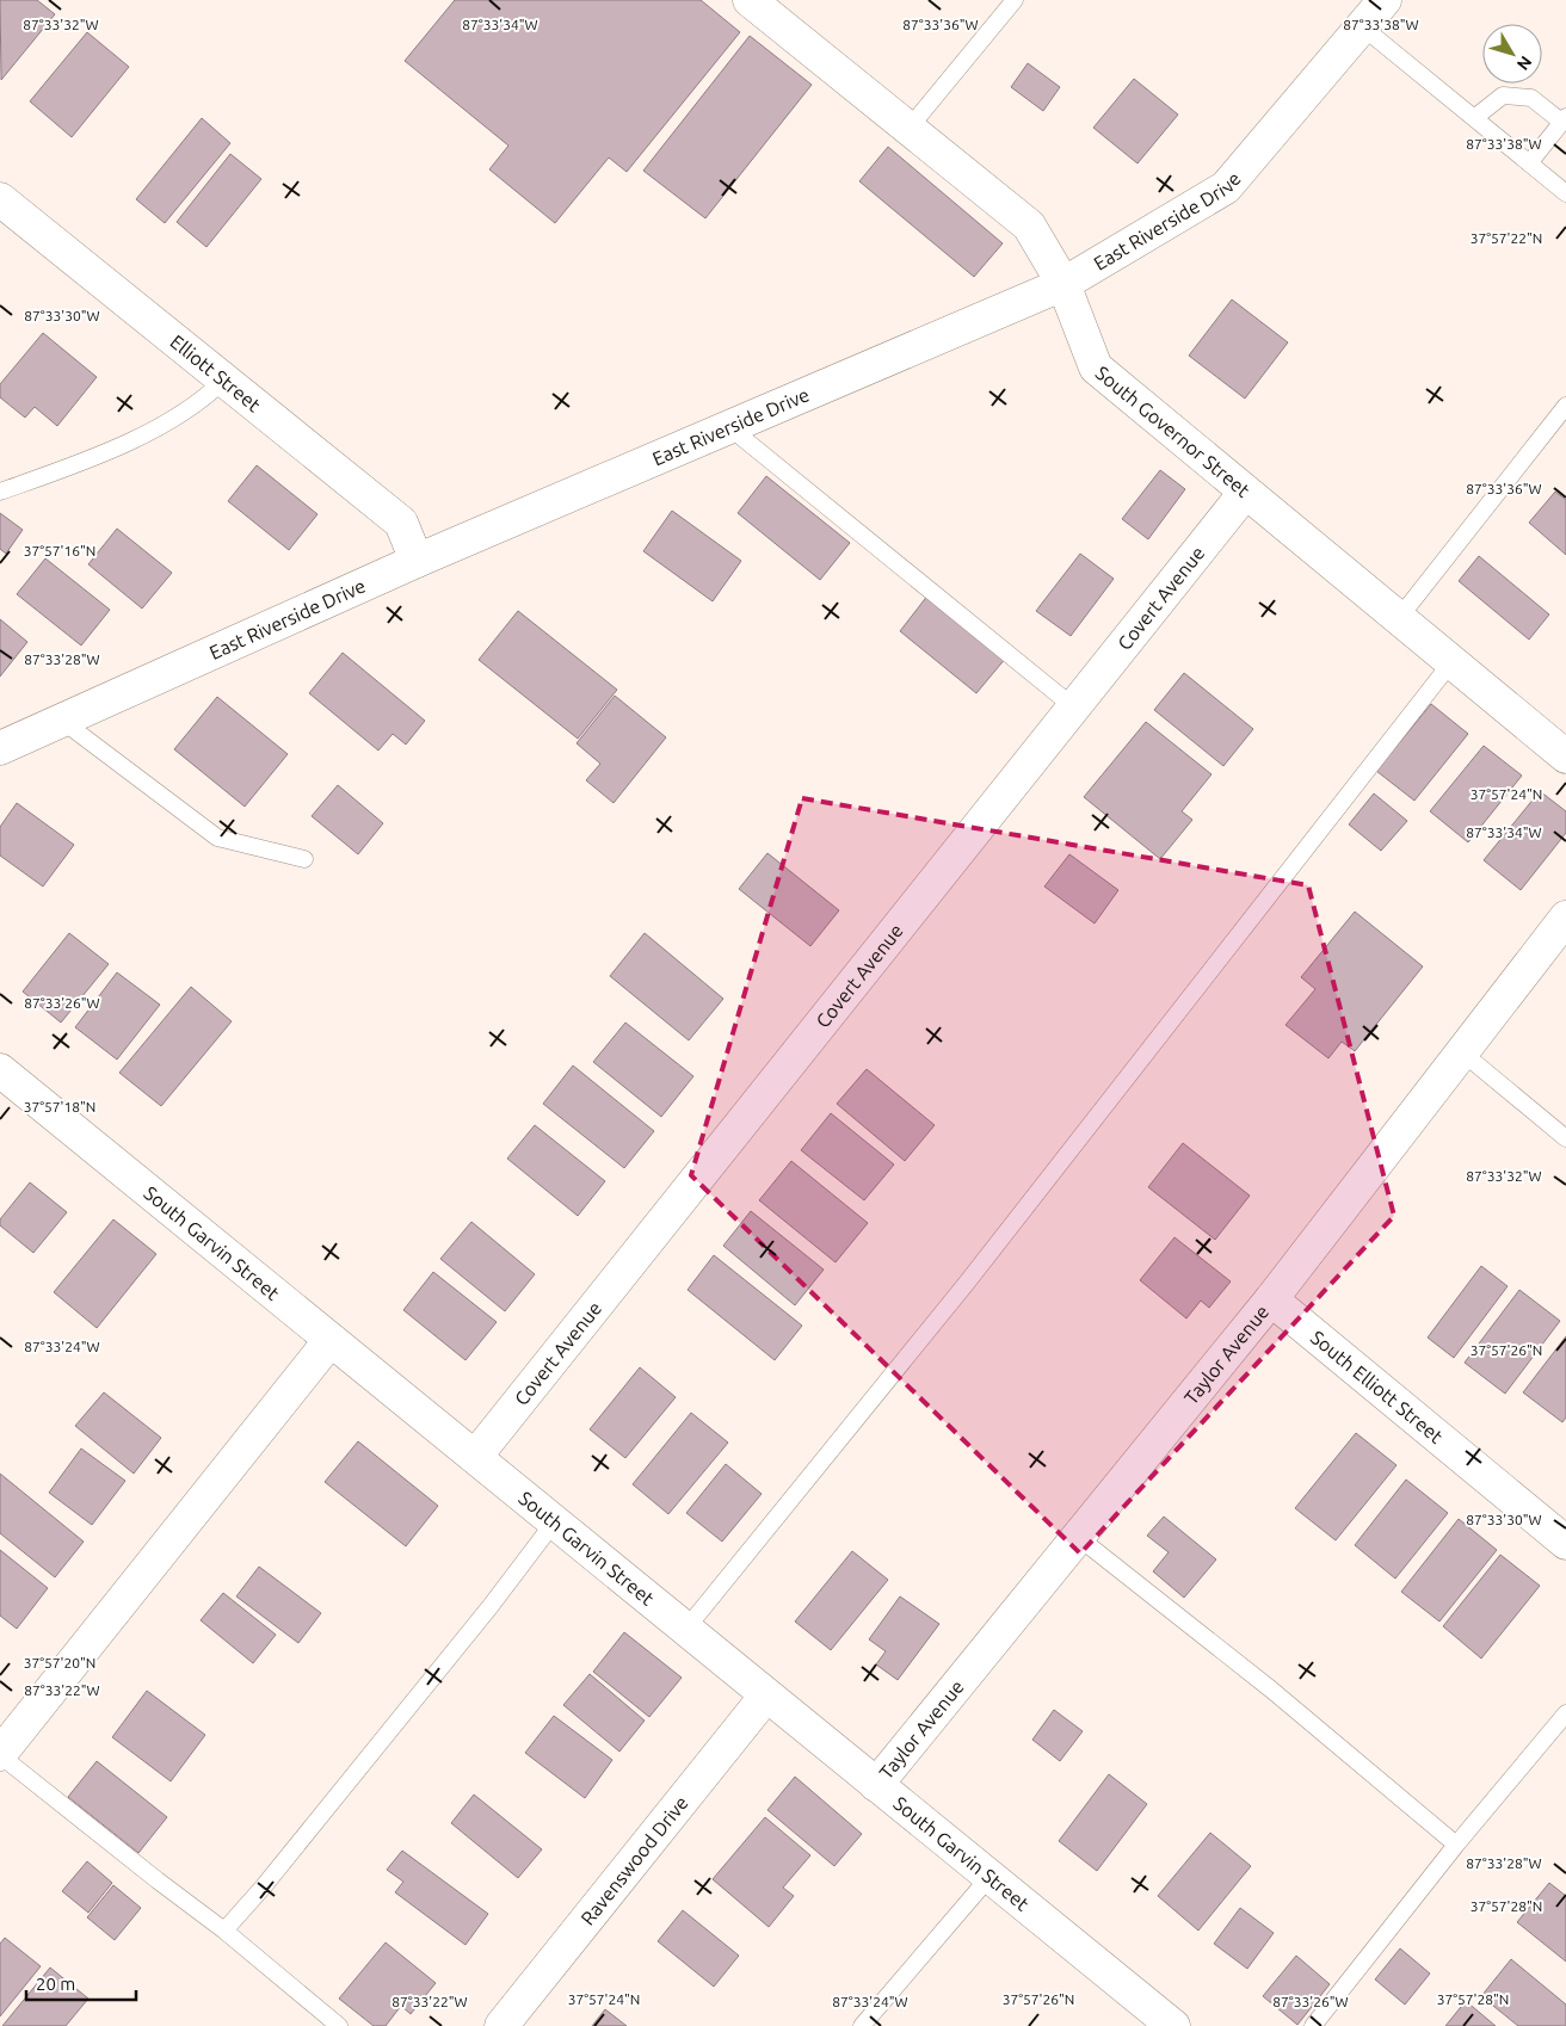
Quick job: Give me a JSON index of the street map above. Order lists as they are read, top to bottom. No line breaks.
{"streets":{"street":["East Riverside Drive","Elliott Street","South Governor Street","Covert Avenue","South Garvin Street","Taylor Avenue","South Elliott Street","Ravenswood Drive"]},"crossings":[["East Riverside Drive","Elliott Street"],["East Riverside Drive","South Governor Street"],["South Governor Street","Covert Avenue"],["Covert Avenue","South Garvin Street"],["South Garvin Street","Taylor Avenue"],["South Garvin Street","Ravenswood Drive"],["Taylor Avenue","South Elliott Street"]],"scale_bar":"20 m","north":"bottom right","coordinates":["87°33'32\"W","87°33'34\"W","87°33'36\"W","87°33'38\"W","37°57'22\"N","87°33'30\"W","37°57'16\"N","87°33'28\"W","37°57'24\"N","87°33'26\"W","37°57'18\"N","87°33'24\"W","37°57'26\"N","37°57'20\"N","87°33'22\"W","37°57'28\"N"]}
